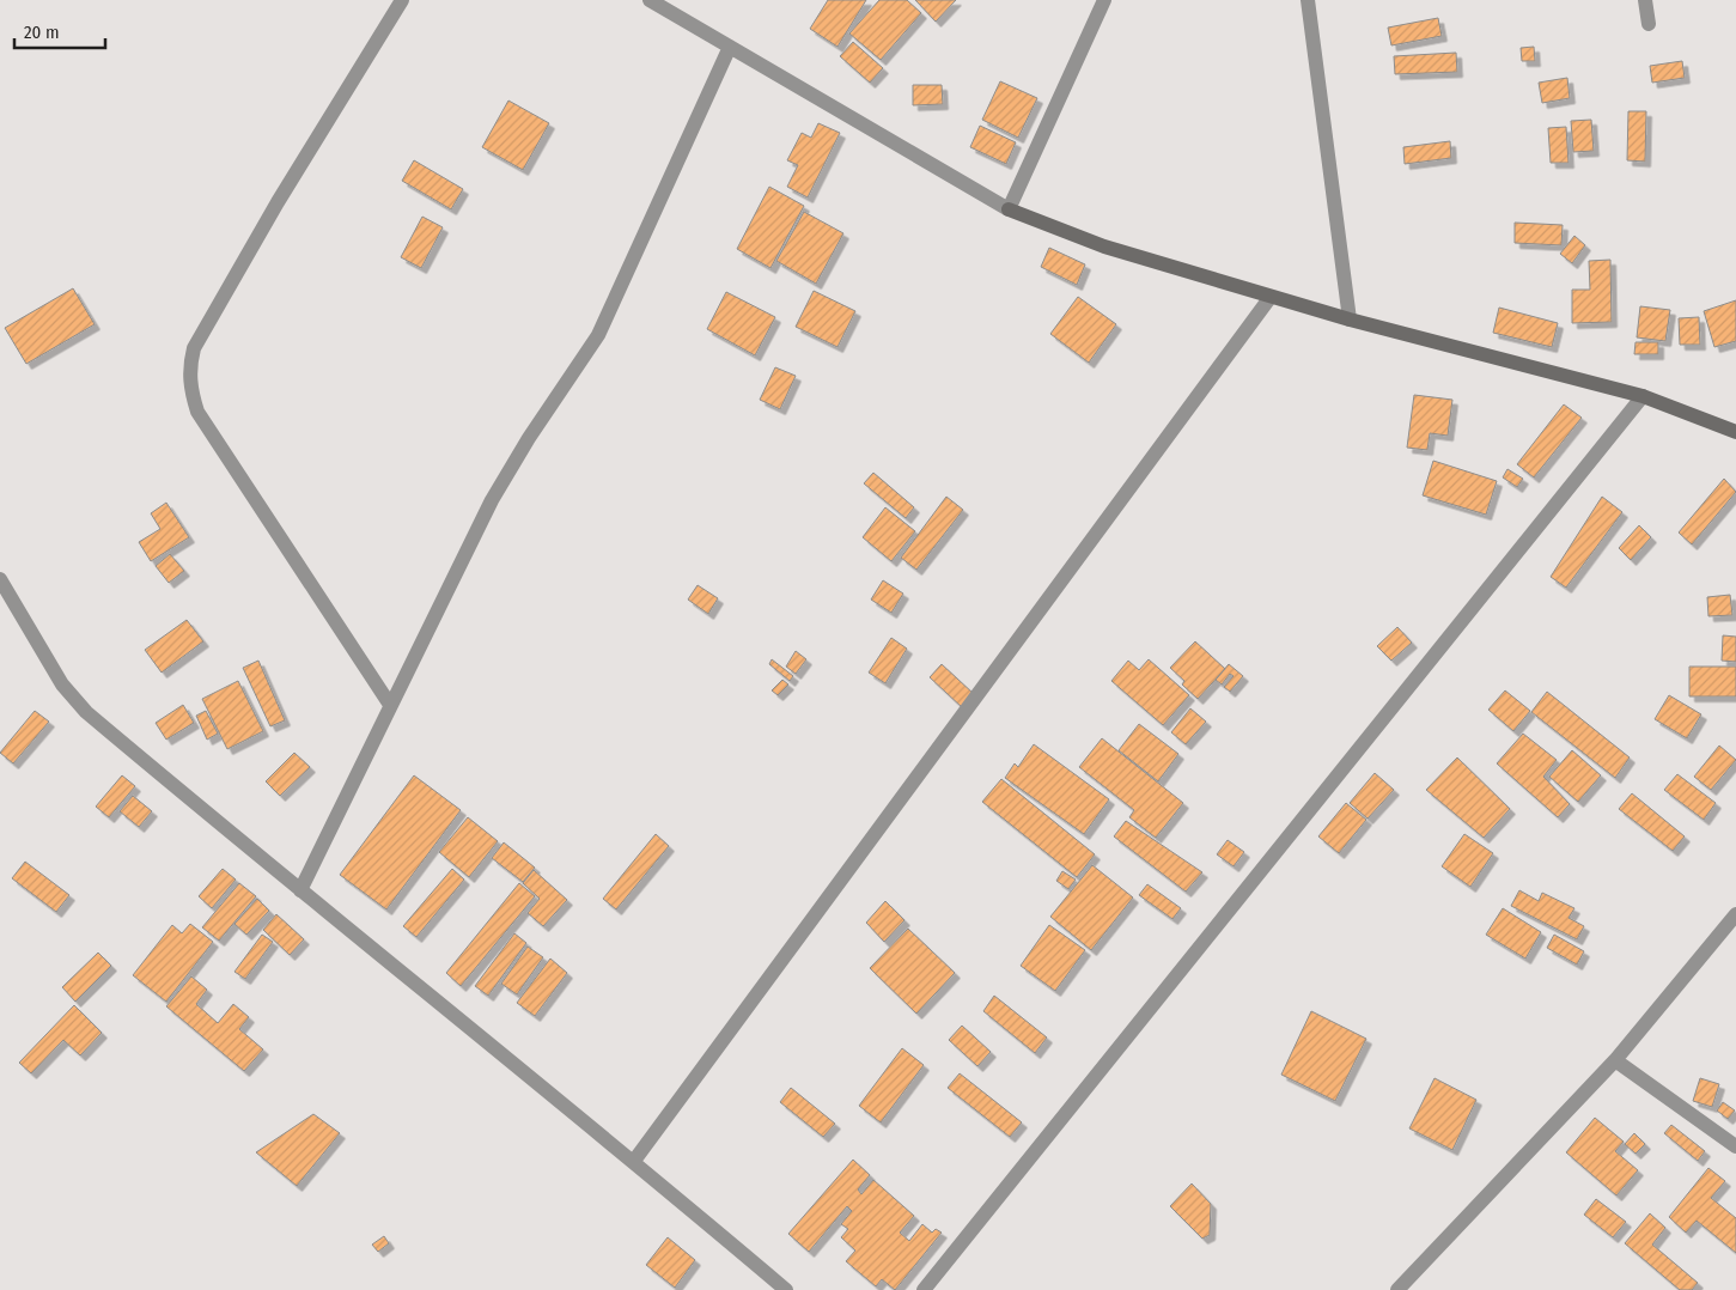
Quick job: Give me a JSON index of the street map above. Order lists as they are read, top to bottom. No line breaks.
{"scale_bar":"20 m"}
